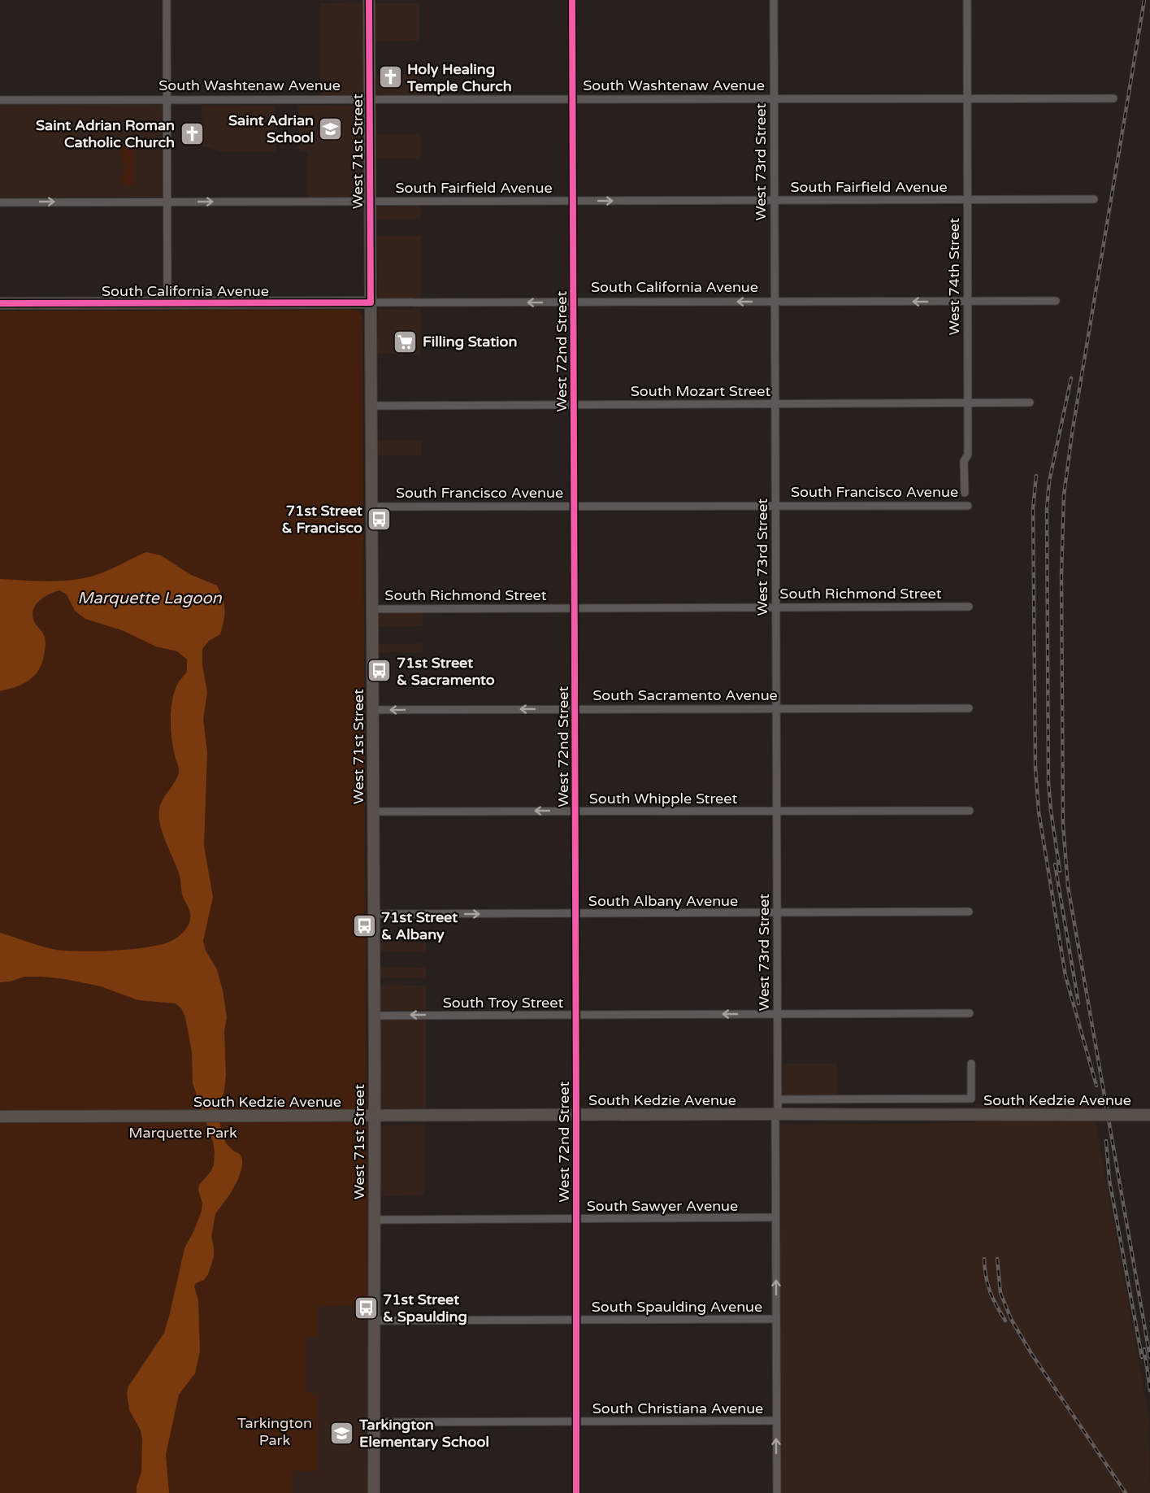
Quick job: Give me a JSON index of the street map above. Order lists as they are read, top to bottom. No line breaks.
{"streets":{"main road":["West 71st Street","South California Avenue","South Kedzie Avenue"],"street":["South Washtenaw Avenue","West 73rd Street","South Fairfield Avenue","West 74th Street","West 72nd Street","South Mozart Street","South Francisco Avenue","South Richmond Street","South Sacramento Avenue","South Whipple Street","South Albany Avenue","South Troy Street","South Sawyer Avenue","South Spaulding Avenue","South Christiana Avenue"]},"crossings":[["South Washtenaw Avenue","West 71st Street"],["South Washtenaw Avenue","West 73rd Street"],["South Washtenaw Avenue","West 74th Street"],["South Washtenaw Avenue","West 72nd Street"],["West 71st Street","South Fairfield Avenue"],["West 71st Street","South California Avenue"],["West 71st Street","South Mozart Street"],["West 71st Street","South Francisco Avenue"],["West 71st Street","South Richmond Street"],["West 71st Street","South Sacramento Avenue"],["West 71st Street","South Whipple Street"],["West 71st Street","South Albany Avenue"],["West 71st Street","South Troy Street"],["West 71st Street","South Kedzie Avenue"],["West 71st Street","South Sawyer Avenue"],["West 71st Street","South Spaulding Avenue"],["West 71st Street","South Christiana Avenue"],["West 73rd Street","South Fairfield Avenue"],["West 73rd Street","South California Avenue"],["West 73rd Street","South Mozart Street"],["West 73rd Street","South Francisco Avenue"],["West 73rd Street","South Richmond Street"],["West 73rd Street","South Sacramento Avenue"],["West 73rd Street","South Whipple Street"],["West 73rd Street","South Albany Avenue"],["West 73rd Street","South Troy Street"],["West 73rd Street","South Kedzie Avenue"],["West 73rd Street","South Sawyer Avenue"],["West 73rd Street","South Spaulding Avenue"],["West 73rd Street","South Christiana Avenue"],["South Fairfield Avenue","West 74th Street"],["South Fairfield Avenue","West 72nd Street"],["West 74th Street","South California Avenue"],["West 74th Street","South Mozart Street"],["South California Avenue","West 72nd Street"],["West 72nd Street","South Mozart Street"],["West 72nd Street","South Francisco Avenue"],["West 72nd Street","South Richmond Street"],["West 72nd Street","South Sacramento Avenue"],["West 72nd Street","South Whipple Street"],["West 72nd Street","South Albany Avenue"],["West 72nd Street","South Troy Street"],["West 72nd Street","South Kedzie Avenue"],["West 72nd Street","South Sawyer Avenue"],["West 72nd Street","South Spaulding Avenue"],["West 72nd Street","South Christiana Avenue"]],"one_way":["South Fairfield Avenue","South California Avenue","South Troy Street"],"water":["Marquette Lagoon"],"parks":["Marquette Park","Tarkington Park"],"places":{"church":["Holy Healing Temple Church","Saint Adrian Roman Catholic Church"],"school or university":["Saint Adrian School","Tarkington Elementary School"],"supermarket":["Filling Station"],"bus stop":["71st Street & Francisco","71st Street & Sacramento","71st Street & Albany","71st Street & Spaulding"]}}
